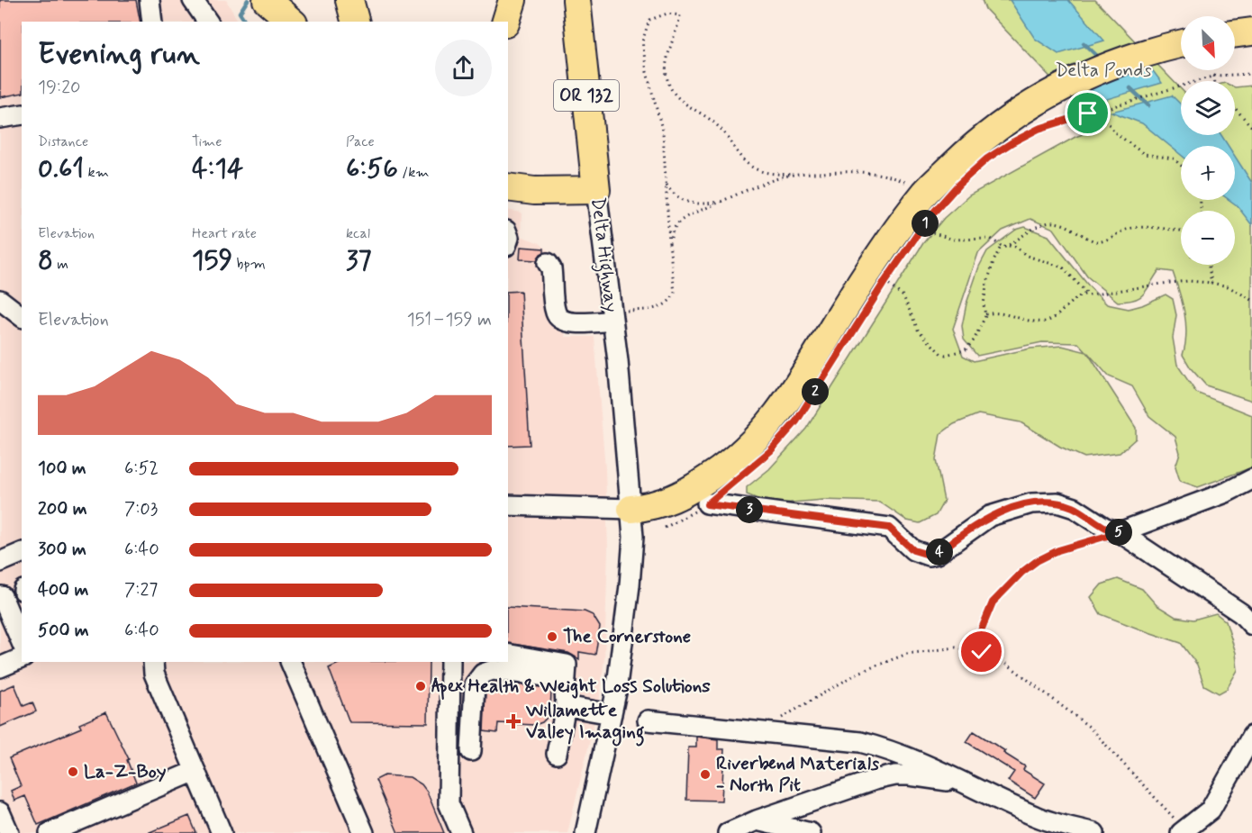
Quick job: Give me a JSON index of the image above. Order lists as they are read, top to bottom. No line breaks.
{"streets":{"highway":["OR 132","Delta Highway"]},"parks":["Delta Ponds"],"places":{"other":["The Cornerstone","Apex Health & Weight Loss Solutions","La-Z-Boy","Riverbend Materials - North Pit"],"health":["Willamette Valley Imaging"]},"north":"bottom right","page":{"map_buttons":["+","−"],"heading":["Evening run","19:20"],"stats":[["Distance","0.61 km"],["Time","4:14"],["Pace","6:56 /km"],["Elevation","8 m"],["Heart rate","159 bpm"],["kcal","37"]],"pins":["1","2","3","5","4"],"chart":["Elevation","151–159 m"],"list":[{"name":"100 m","note":"6:52"},{"name":"200 m","note":"7:03"},{"name":"300 m","note":"6:40"},{"name":"400 m","note":"7:27"},{"name":"500 m","note":"6:40"}]}}
